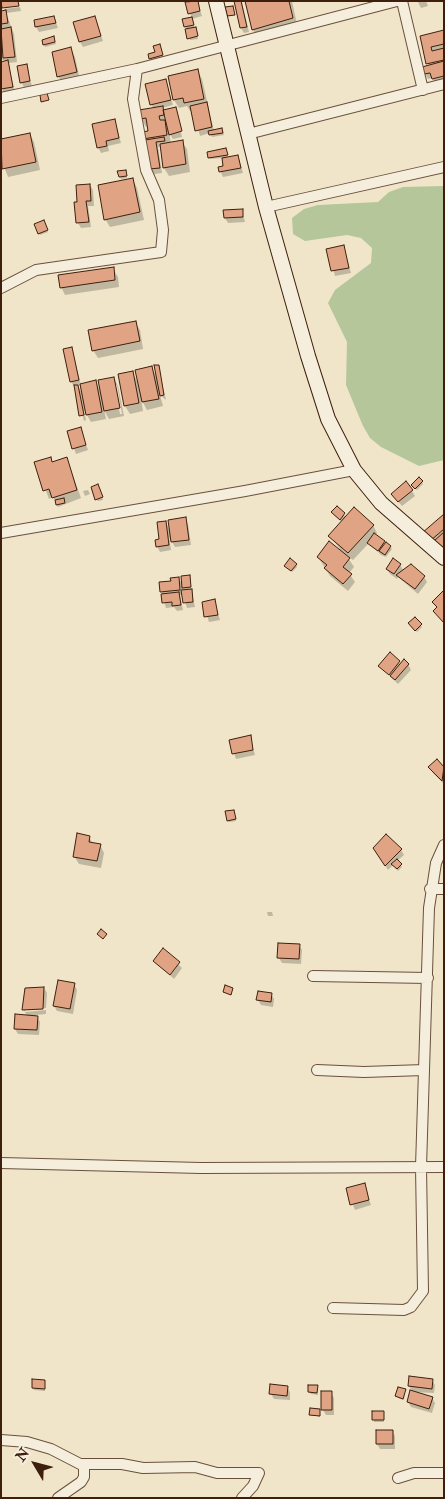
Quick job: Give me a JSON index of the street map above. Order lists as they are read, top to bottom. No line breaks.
{"north":"top left"}
